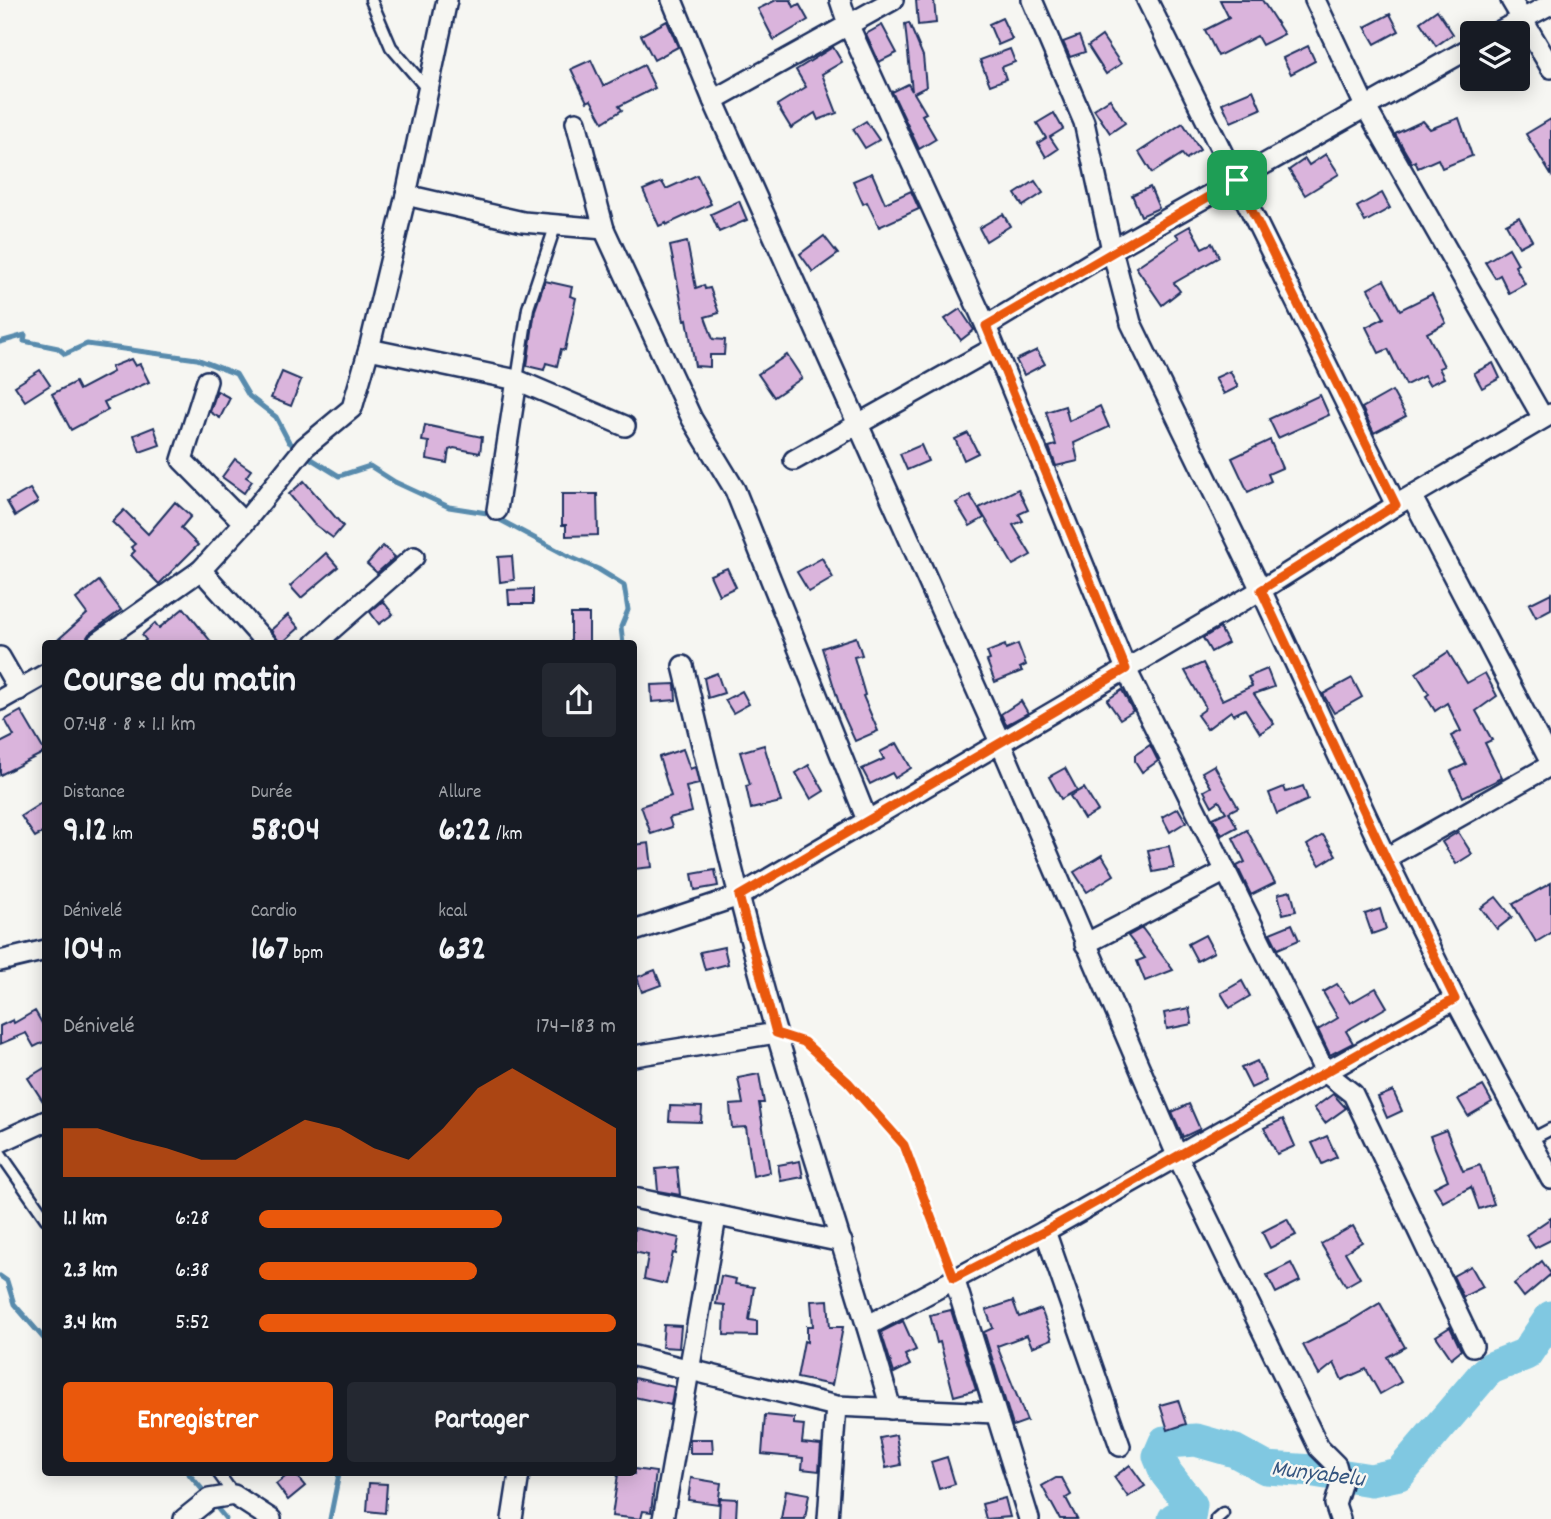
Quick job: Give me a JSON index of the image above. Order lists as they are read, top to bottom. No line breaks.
{"water":["Munyabelu"],"page":{"heading":["Course du matin","07:48 · 8 × 1.1 km"],"stats":[["Distance","9.12 km"],["Durée","58:04"],["Allure","6:22 /km"],["Dénivelé","104 m"],["Cardio","167 bpm"],["kcal","632"]],"chart":["Dénivelé","174–183 m"],"list":[{"name":"1.1 km","note":"6:28"},{"name":"2.3 km","note":"6:38"},{"name":"3.4 km","note":"5:52"}],"buttons":["Enregistrer","Partager"]}}
